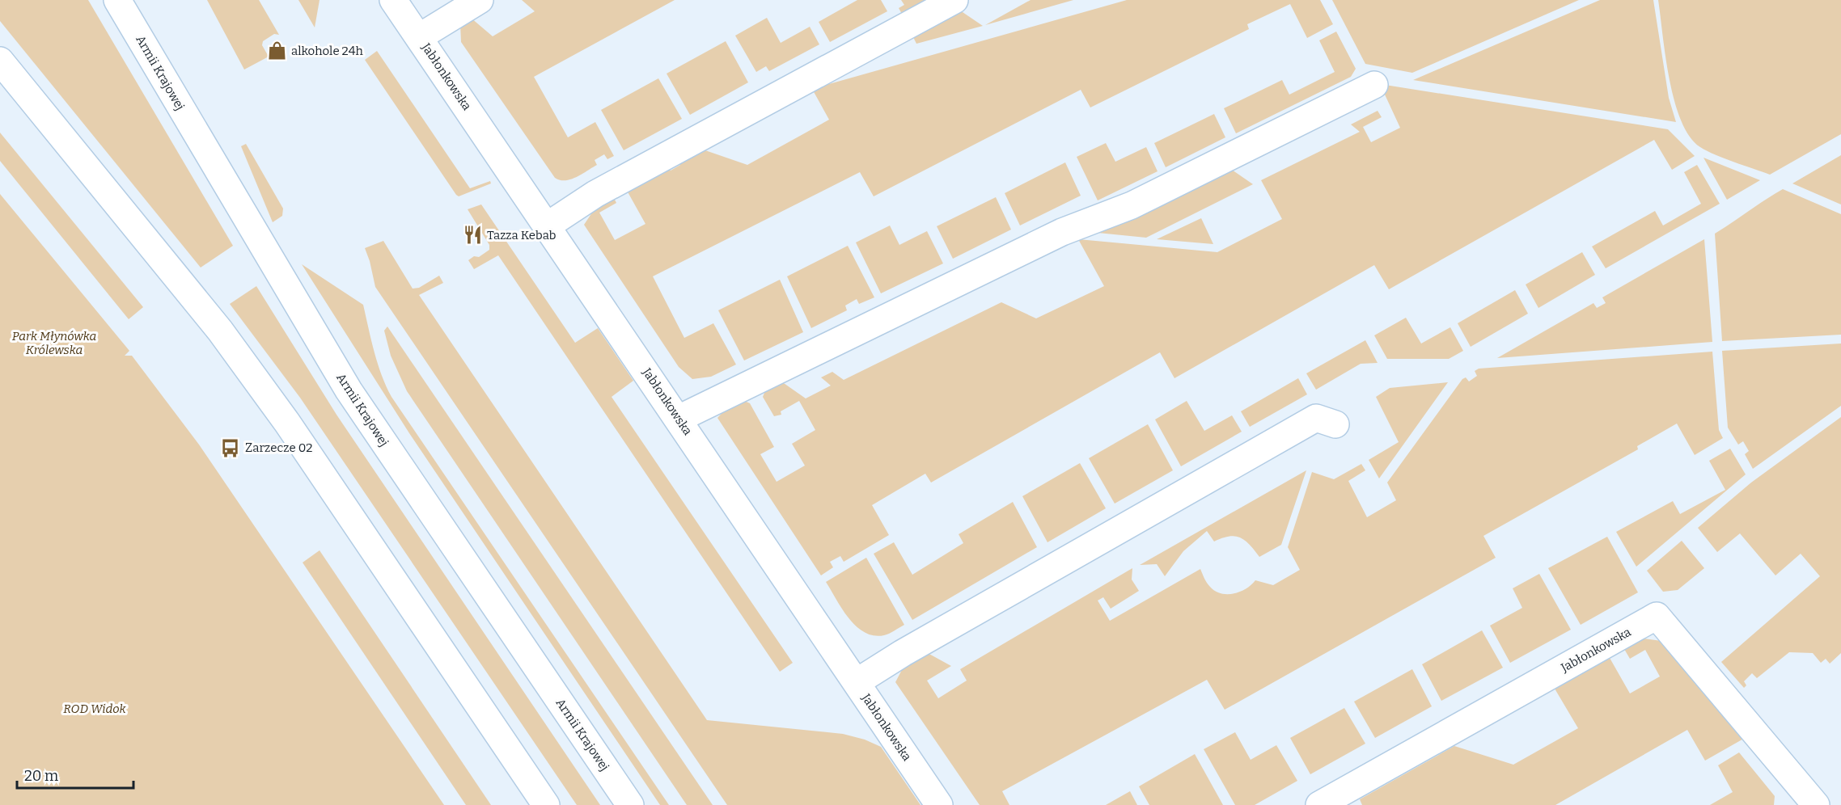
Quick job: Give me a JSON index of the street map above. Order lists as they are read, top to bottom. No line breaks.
{"streets":{"street":["Armii Krajowej","Jabłonkowska"]},"parks":["Park Młynówka Królewska","ROD Widok"],"places":{"shop":["alkohole 24h"],"restaurant":["Tazza Kebab"],"bus stop":["Zarzecze 02"]},"scale_bar":"20 m"}
